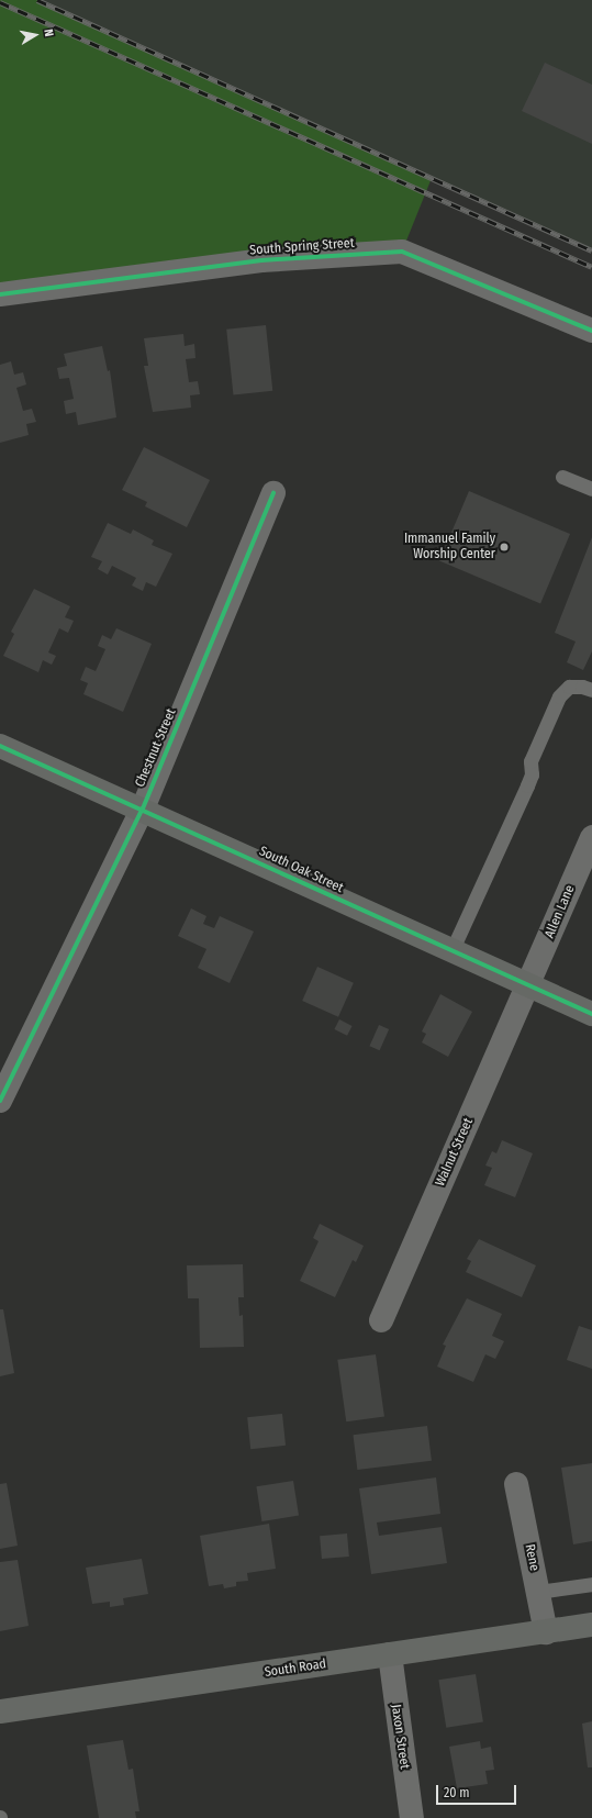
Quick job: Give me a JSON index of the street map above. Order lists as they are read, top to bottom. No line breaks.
{"streets":{"street":["South Spring Street","Chestnut Street","South Oak Street","Allen Lane","Walnut Street","Rene","South Road","Jaxon Street"]},"crossings":[["Chestnut Street","South Oak Street"],["South Oak Street","Allen Lane"],["South Oak Street","Walnut Street"],["Allen Lane","Walnut Street"],["Rene","South Road"],["South Road","Jaxon Street"]],"places":["Immanuel Family Worship Center"],"scale_bar":"20 m","north":"right"}
